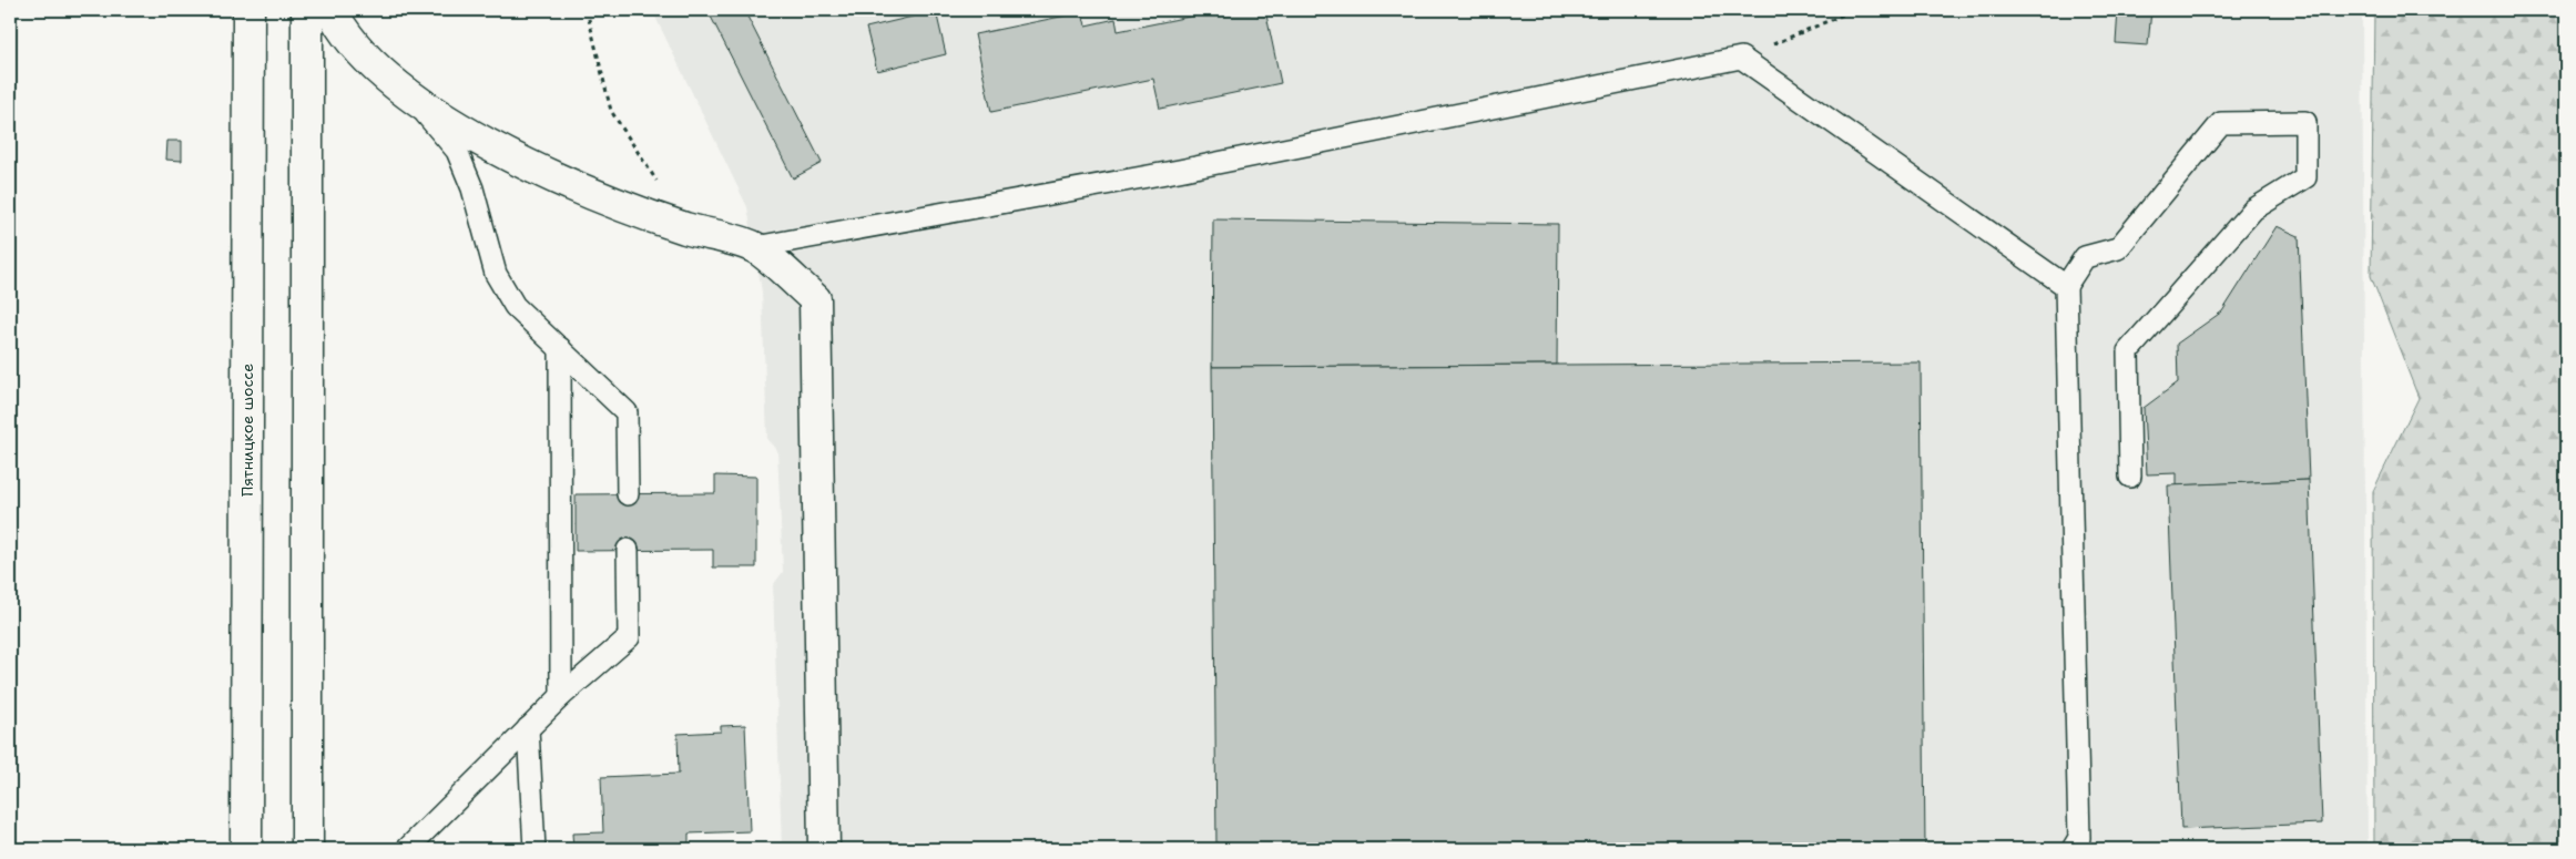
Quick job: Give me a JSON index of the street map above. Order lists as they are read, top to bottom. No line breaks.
{"streets":{"main road":["Пятницкое шоссе"]}}
